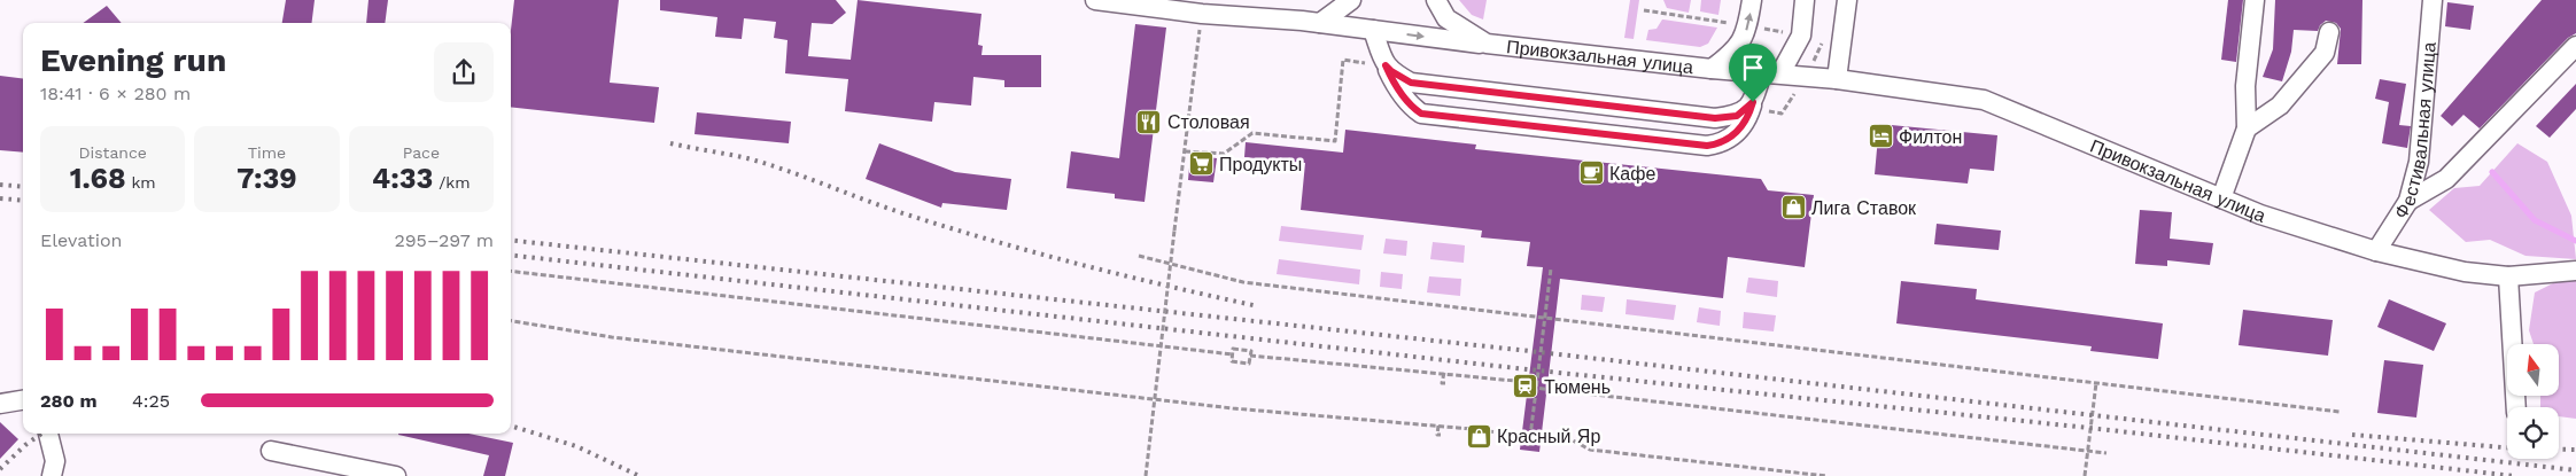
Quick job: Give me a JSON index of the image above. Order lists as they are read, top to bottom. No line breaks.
{"streets":{"street":["Привокзальная улица","Фестивальная улица"]},"crossings":[["Привокзальная улица","Фестивальная улица"]],"places":{"restaurant":["Столовая"],"hotel":["Филтон"],"supermarket":["Продукты"],"cafe":["Кафе"],"shop":["Лига Ставок","Красный Яр"],"station":["Тюмень"]},"north":"top","page":{"heading":["Evening run","18:41 · 6 × 280 m"],"stats":[["Distance","1.68 km"],["Time","7:39"],["Pace","4:33 /km"]],"chart":["Elevation","295–297 m"],"list":[{"name":"280 m","note":"4:25"}]}}
